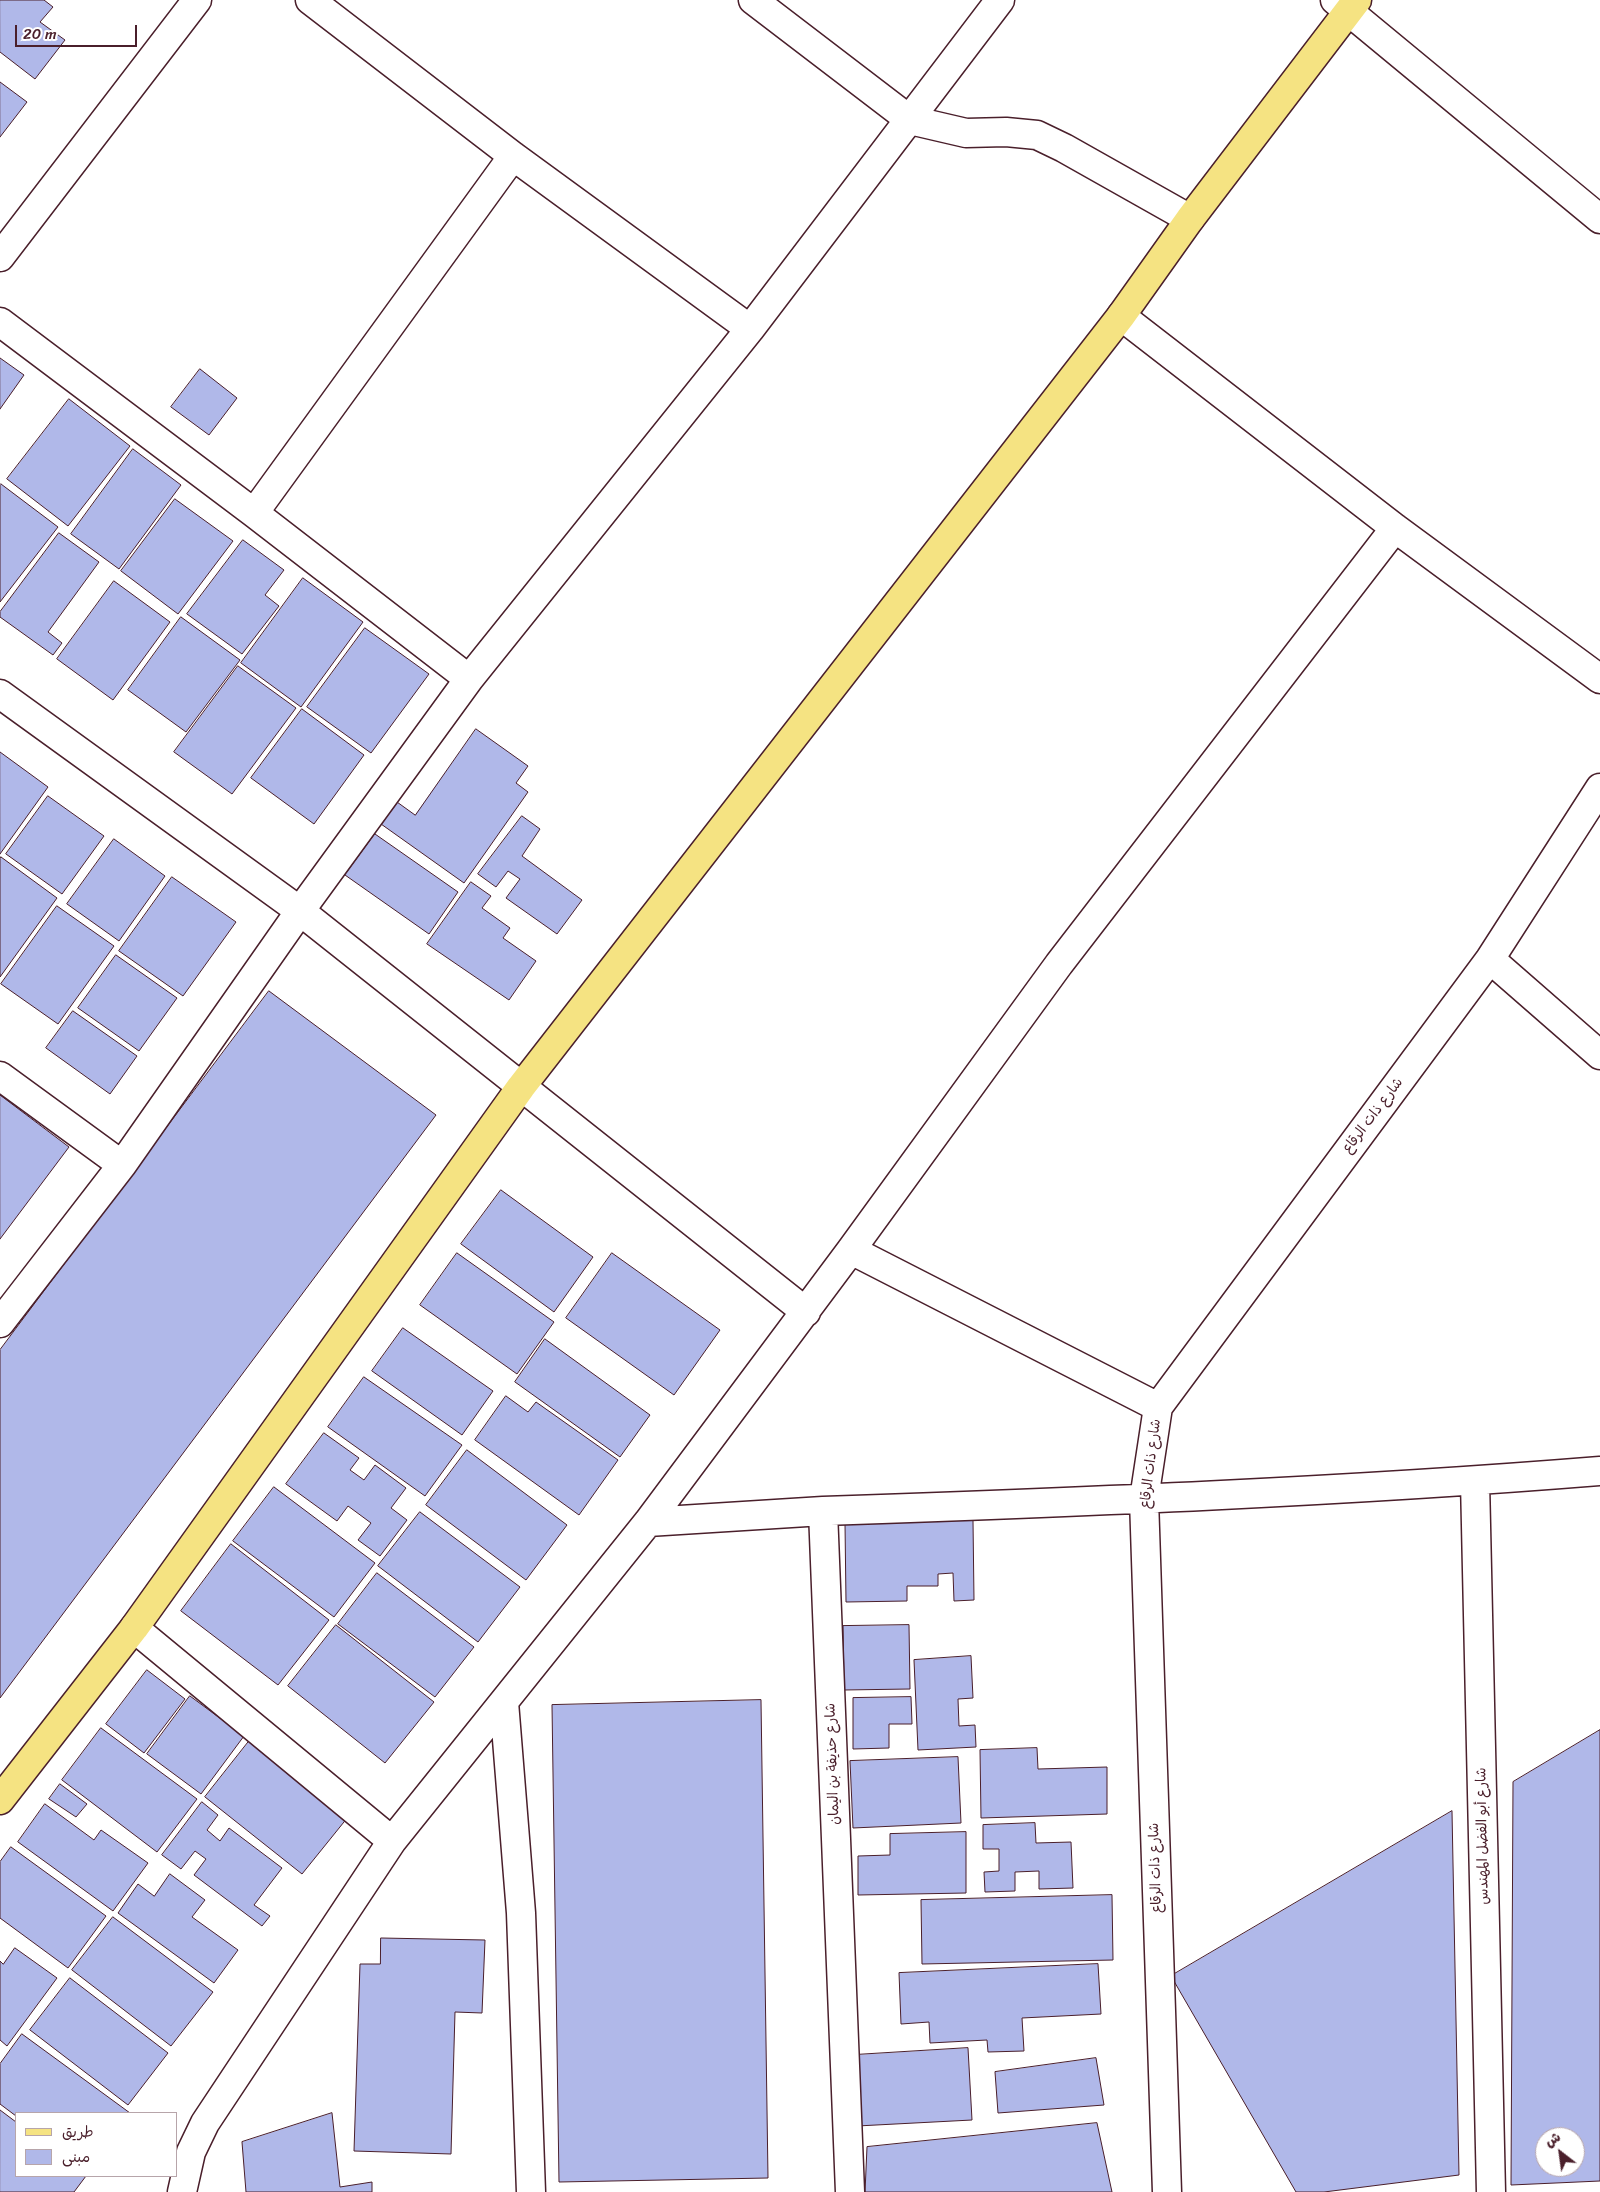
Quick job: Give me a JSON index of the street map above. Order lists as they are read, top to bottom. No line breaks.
{"streets":{"street":["شارع ذات الرقاع","شارع حذيفة بن اليمان","شارع أبو الفضل المهندس"]},"legend":["طريق","مبنى"],"scale_bar":"20 m","north":"top left"}
